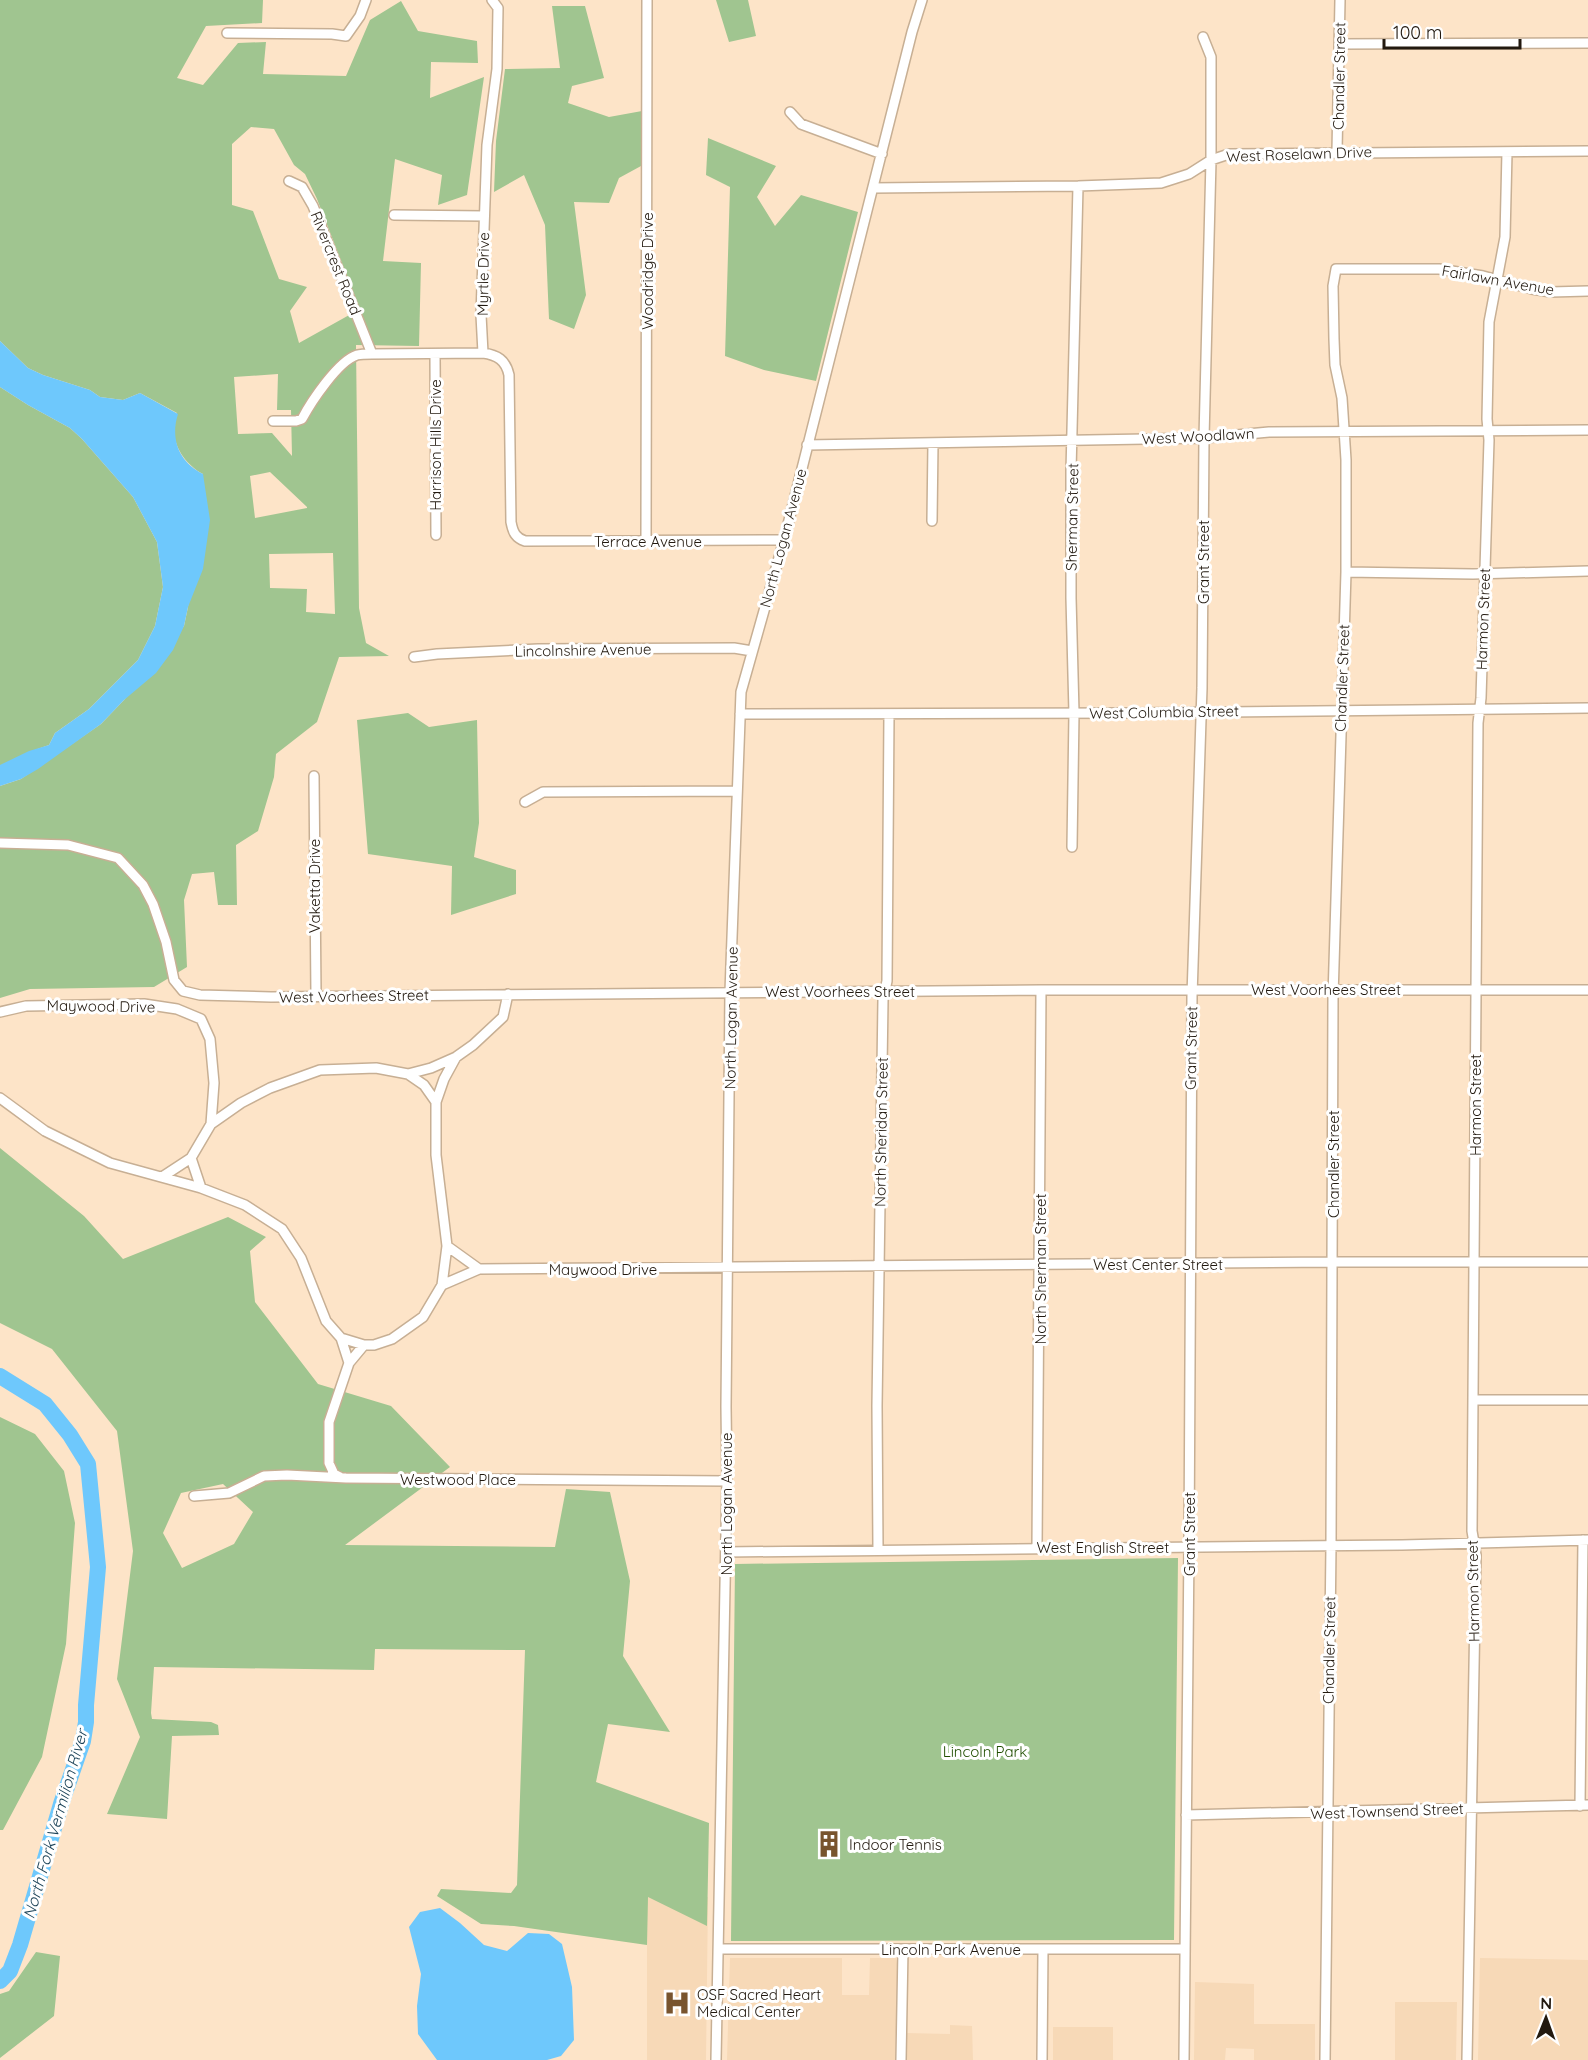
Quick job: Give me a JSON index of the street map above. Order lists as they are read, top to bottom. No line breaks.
{"streets":{"street":["Chandler Street","West Roselawn Drive","Rivercrest Road","Woodridge Drive","Myrtle Drive","Fairlawn Avenue","West Woodlawn","Harrison Hills Drive","Sherman Street","North Logan Avenue","Terrace Avenue","Grant Street","Harmon Street","Lincolnshire Avenue","West Columbia Street","Vaketta Drive","West Voorhees Street","Maywood Drive","North Sheridan Street","West Center Street","North Sherman Street","Westwood Place","West English Street","West Townsend Street","Lincoln Park Avenue"]},"crossings":[["Chandler Street","West Roselawn Drive"],["Chandler Street","Fairlawn Avenue"],["Chandler Street","West Woodlawn"],["Chandler Street","West Columbia Street"],["Chandler Street","West Voorhees Street"],["Chandler Street","West Center Street"],["Chandler Street","West English Street"],["Chandler Street","West Townsend Street"],["West Roselawn Drive","Sherman Street"],["West Roselawn Drive","North Logan Avenue"],["West Roselawn Drive","Grant Street"],["West Roselawn Drive","Harmon Street"],["Woodridge Drive","Terrace Avenue"],["Myrtle Drive","Terrace Avenue"],["Fairlawn Avenue","Harmon Street"],["West Woodlawn","Sherman Street"],["West Woodlawn","North Logan Avenue"],["West Woodlawn","Grant Street"],["West Woodlawn","Harmon Street"],["Sherman Street","West Columbia Street"],["North Logan Avenue","Terrace Avenue"],["North Logan Avenue","Lincolnshire Avenue"],["North Logan Avenue","West Columbia Street"],["North Logan Avenue","West Voorhees Street"],["North Logan Avenue","Maywood Drive"],["North Logan Avenue","West Center Street"],["North Logan Avenue","Westwood Place"],["North Logan Avenue","West English Street"],["North Logan Avenue","Lincoln Park Avenue"],["Grant Street","West Columbia Street"],["Grant Street","West Voorhees Street"],["Grant Street","West Center Street"],["Grant Street","West English Street"],["Grant Street","West Townsend Street"],["Grant Street","Lincoln Park Avenue"],["Harmon Street","West Columbia Street"],["Harmon Street","West Voorhees Street"],["Harmon Street","West Center Street"],["Harmon Street","West English Street"],["Harmon Street","West Townsend Street"],["West Columbia Street","North Sheridan Street"],["Vaketta Drive","West Voorhees Street"],["West Voorhees Street","Maywood Drive"],["West Voorhees Street","North Sheridan Street"],["West Voorhees Street","North Sherman Street"],["Maywood Drive","West Center Street"],["North Sheridan Street","West Center Street"],["North Sheridan Street","West English Street"],["West Center Street","North Sherman Street"],["North Sherman Street","West English Street"]],"water":["North Fork Vermilion River"],"parks":["Lincoln Park"],"places":{"building":["Indoor Tennis"],"hospital":["OSF Sacred Heart Medical Center"]},"scale_bar":"100 m","north":"top"}
